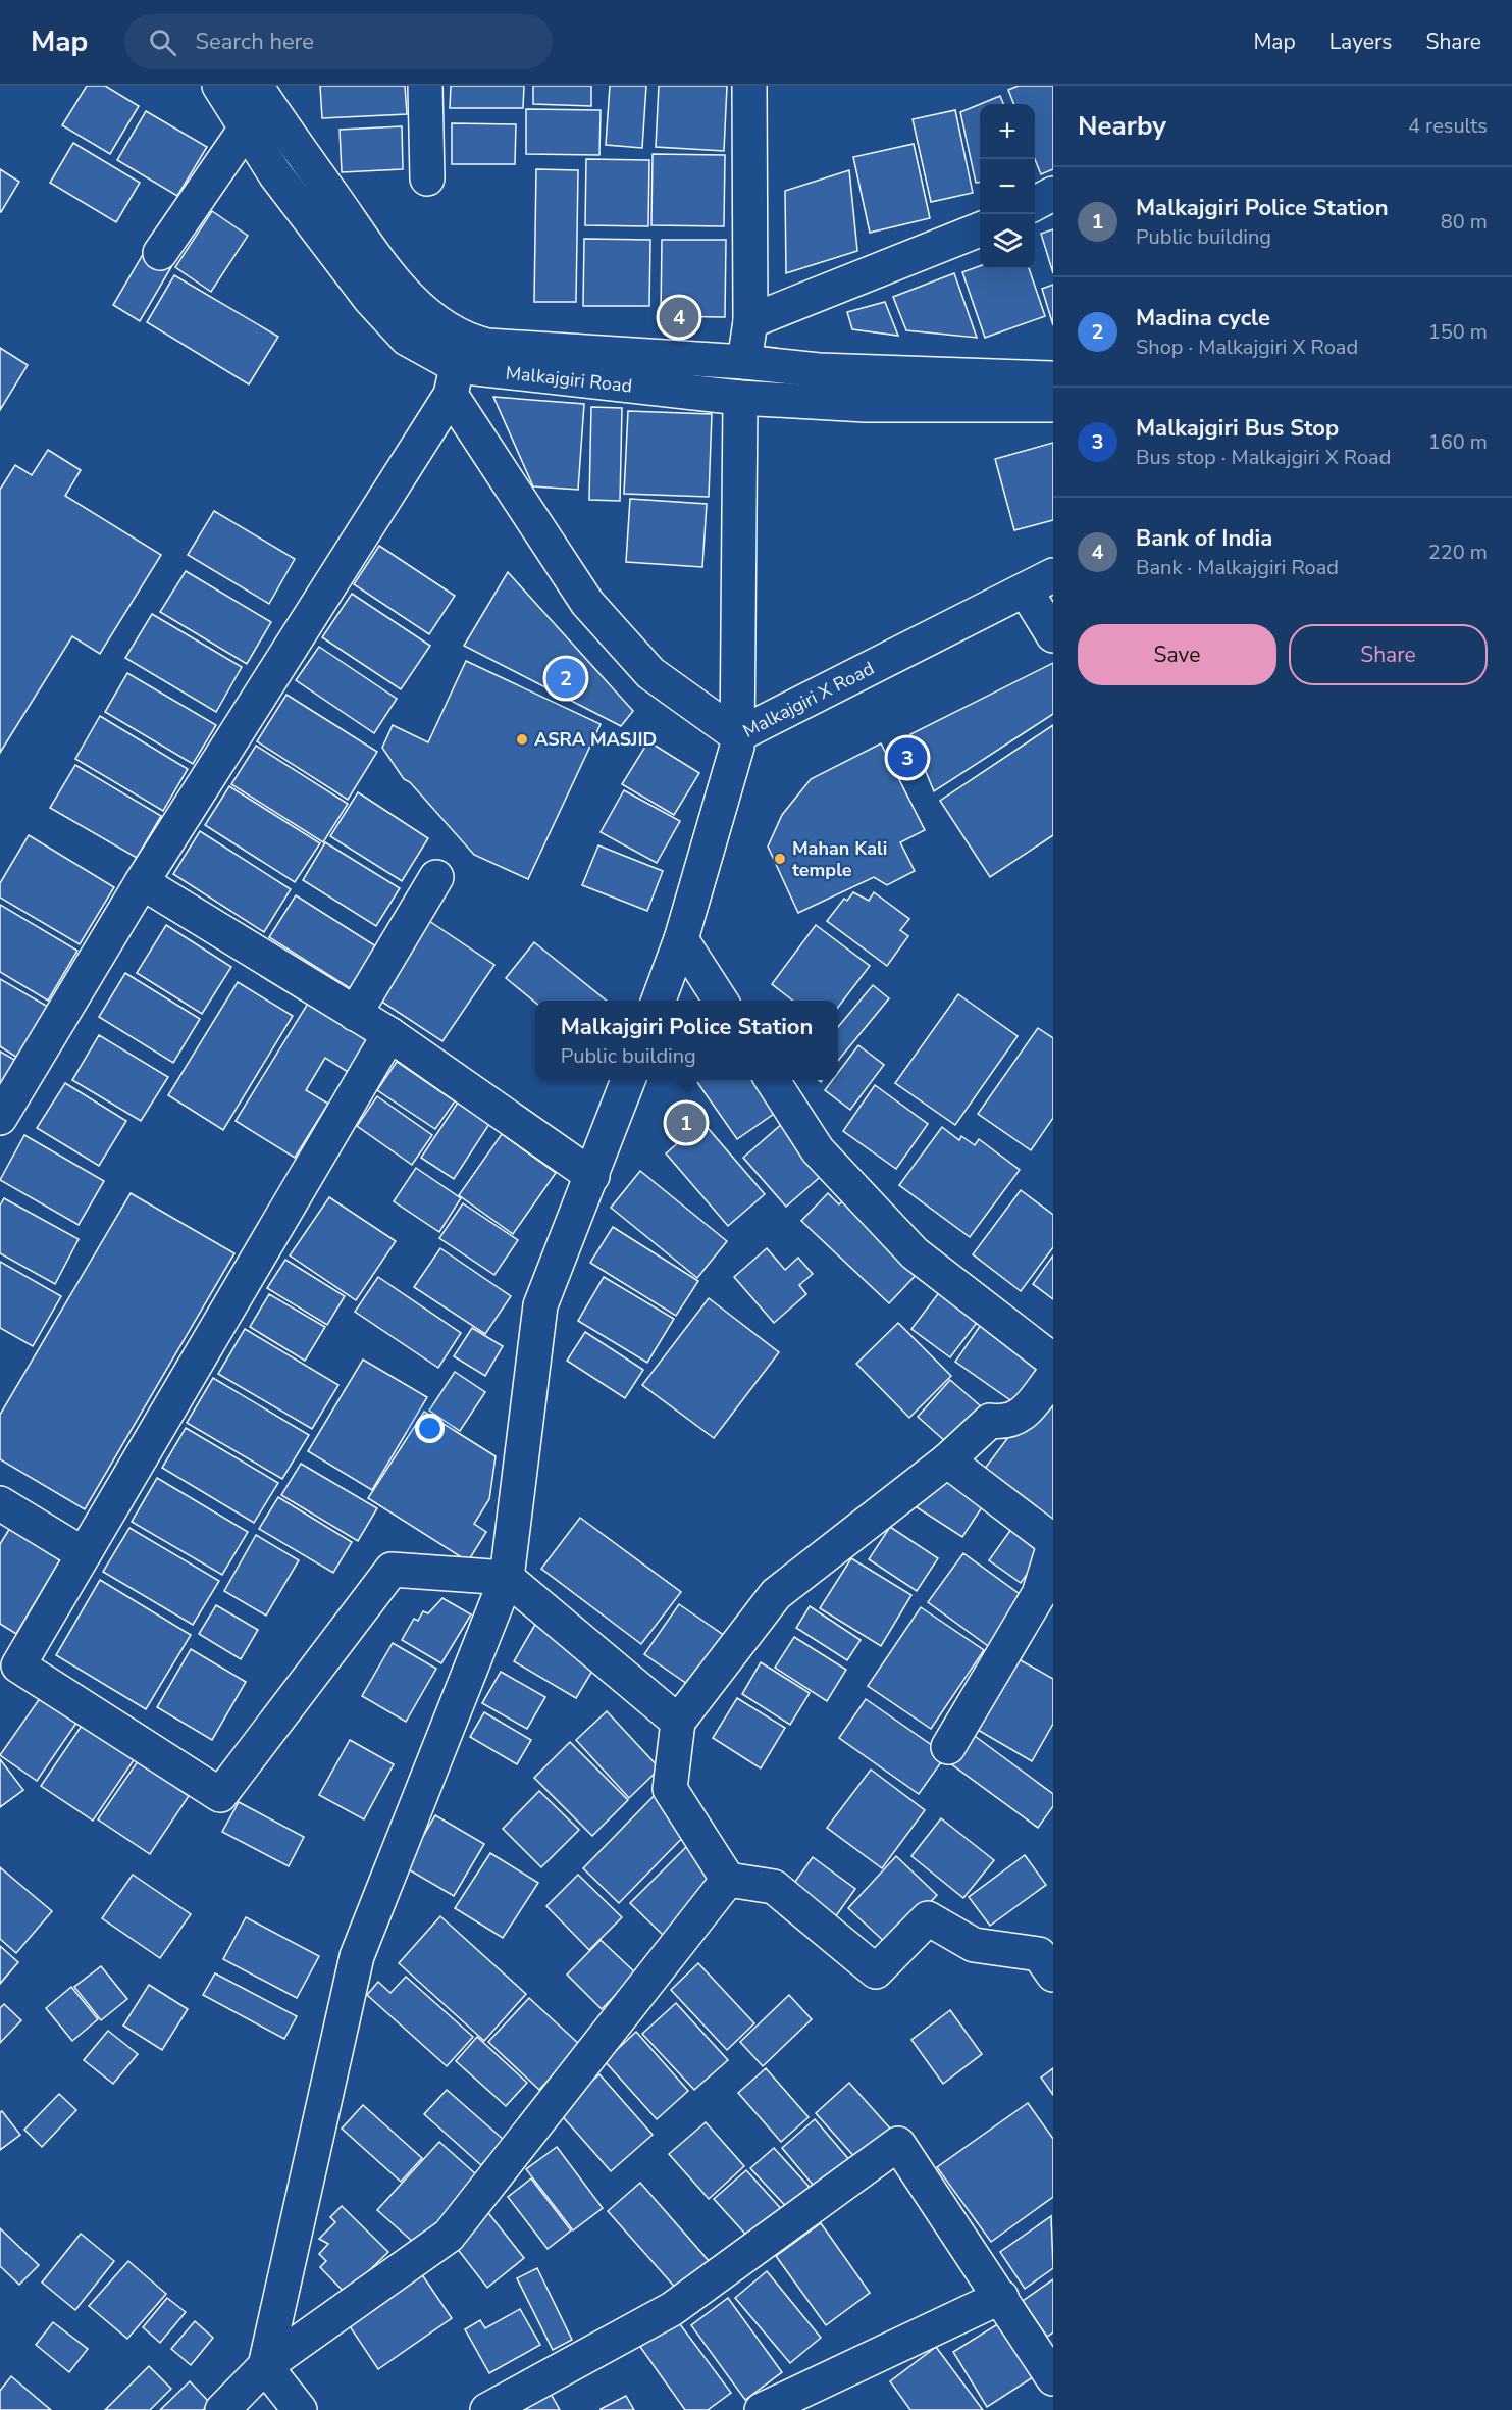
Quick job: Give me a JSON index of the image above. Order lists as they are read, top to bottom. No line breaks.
{"streets":{"street":["Malkajgiri Road","Malkajgiri X Road"]},"crossings":[["Malkajgiri Road","Malkajgiri X Road"]],"places":["ASRA MASJID","Mahan Kali temple"],"page":{"header":"Map","search":"Search here","nav":["Map","Layers","Share"],"heading":["Nearby","4 results"],"map_buttons":["+","−"],"list":[{"mark":"1","name":"Malkajgiri Police Station","note":"Public building","value":"80 m"},{"mark":"2","name":"Madina cycle","note":"Shop · Malkajgiri X Road","value":"150 m"},{"mark":"3","name":"Malkajgiri Bus Stop","note":"Bus stop · Malkajgiri X Road","value":"160 m"},{"mark":"4","name":"Bank of India","note":"Bank · Malkajgiri Road","value":"220 m"}],"pins":["4","2","3","1"],"buttons":["Save","Share"],"popup":["Malkajgiri Police Station","Public building"]}}
